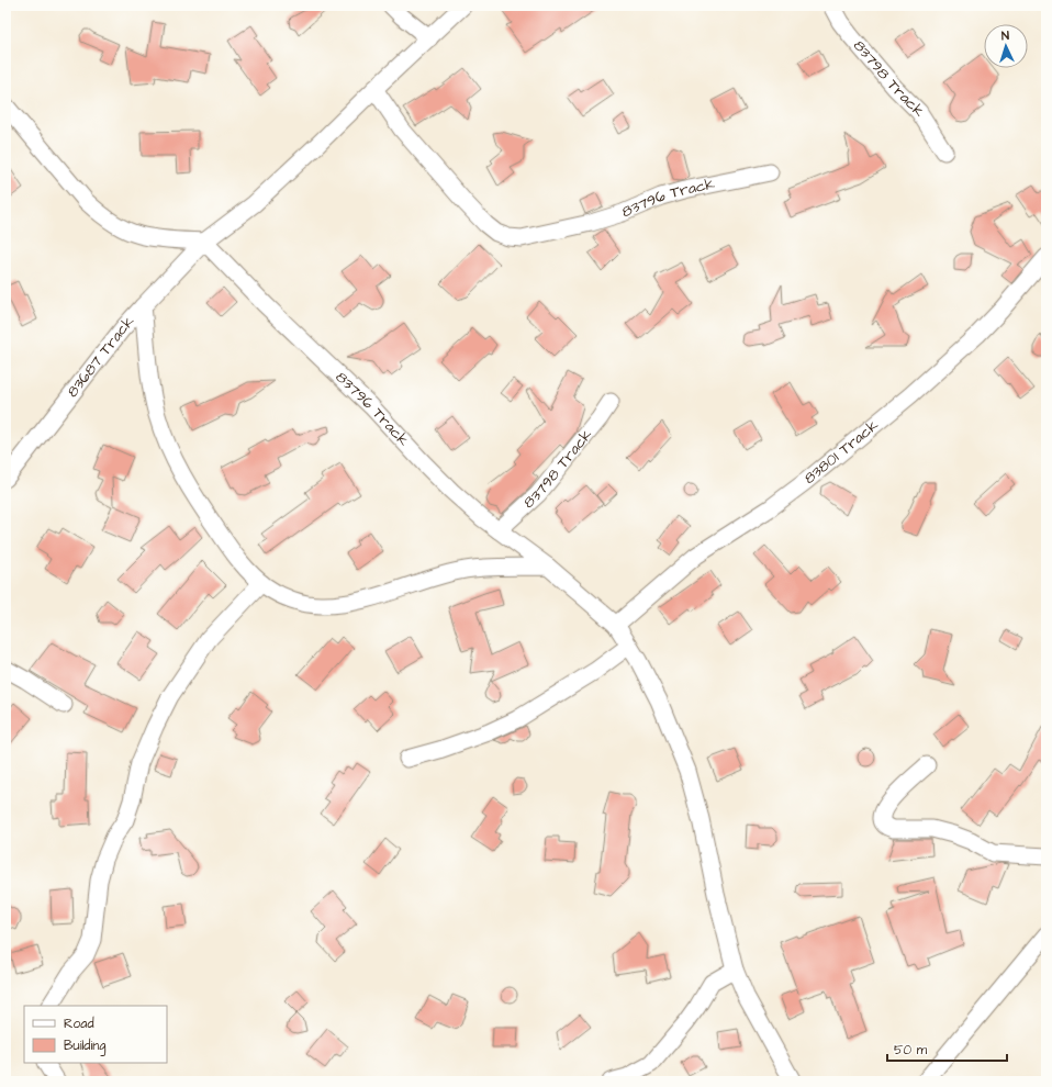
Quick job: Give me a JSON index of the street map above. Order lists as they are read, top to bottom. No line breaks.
{"streets":{"street":["83798 Track","83796 Track","83687 Track","83801 Track"]},"crossings":[["83798 Track","83796 Track"],["83796 Track","83687 Track"],["83796 Track","83801 Track"]],"legend":["Road","Building"],"scale_bar":"50 m","north":"top"}
